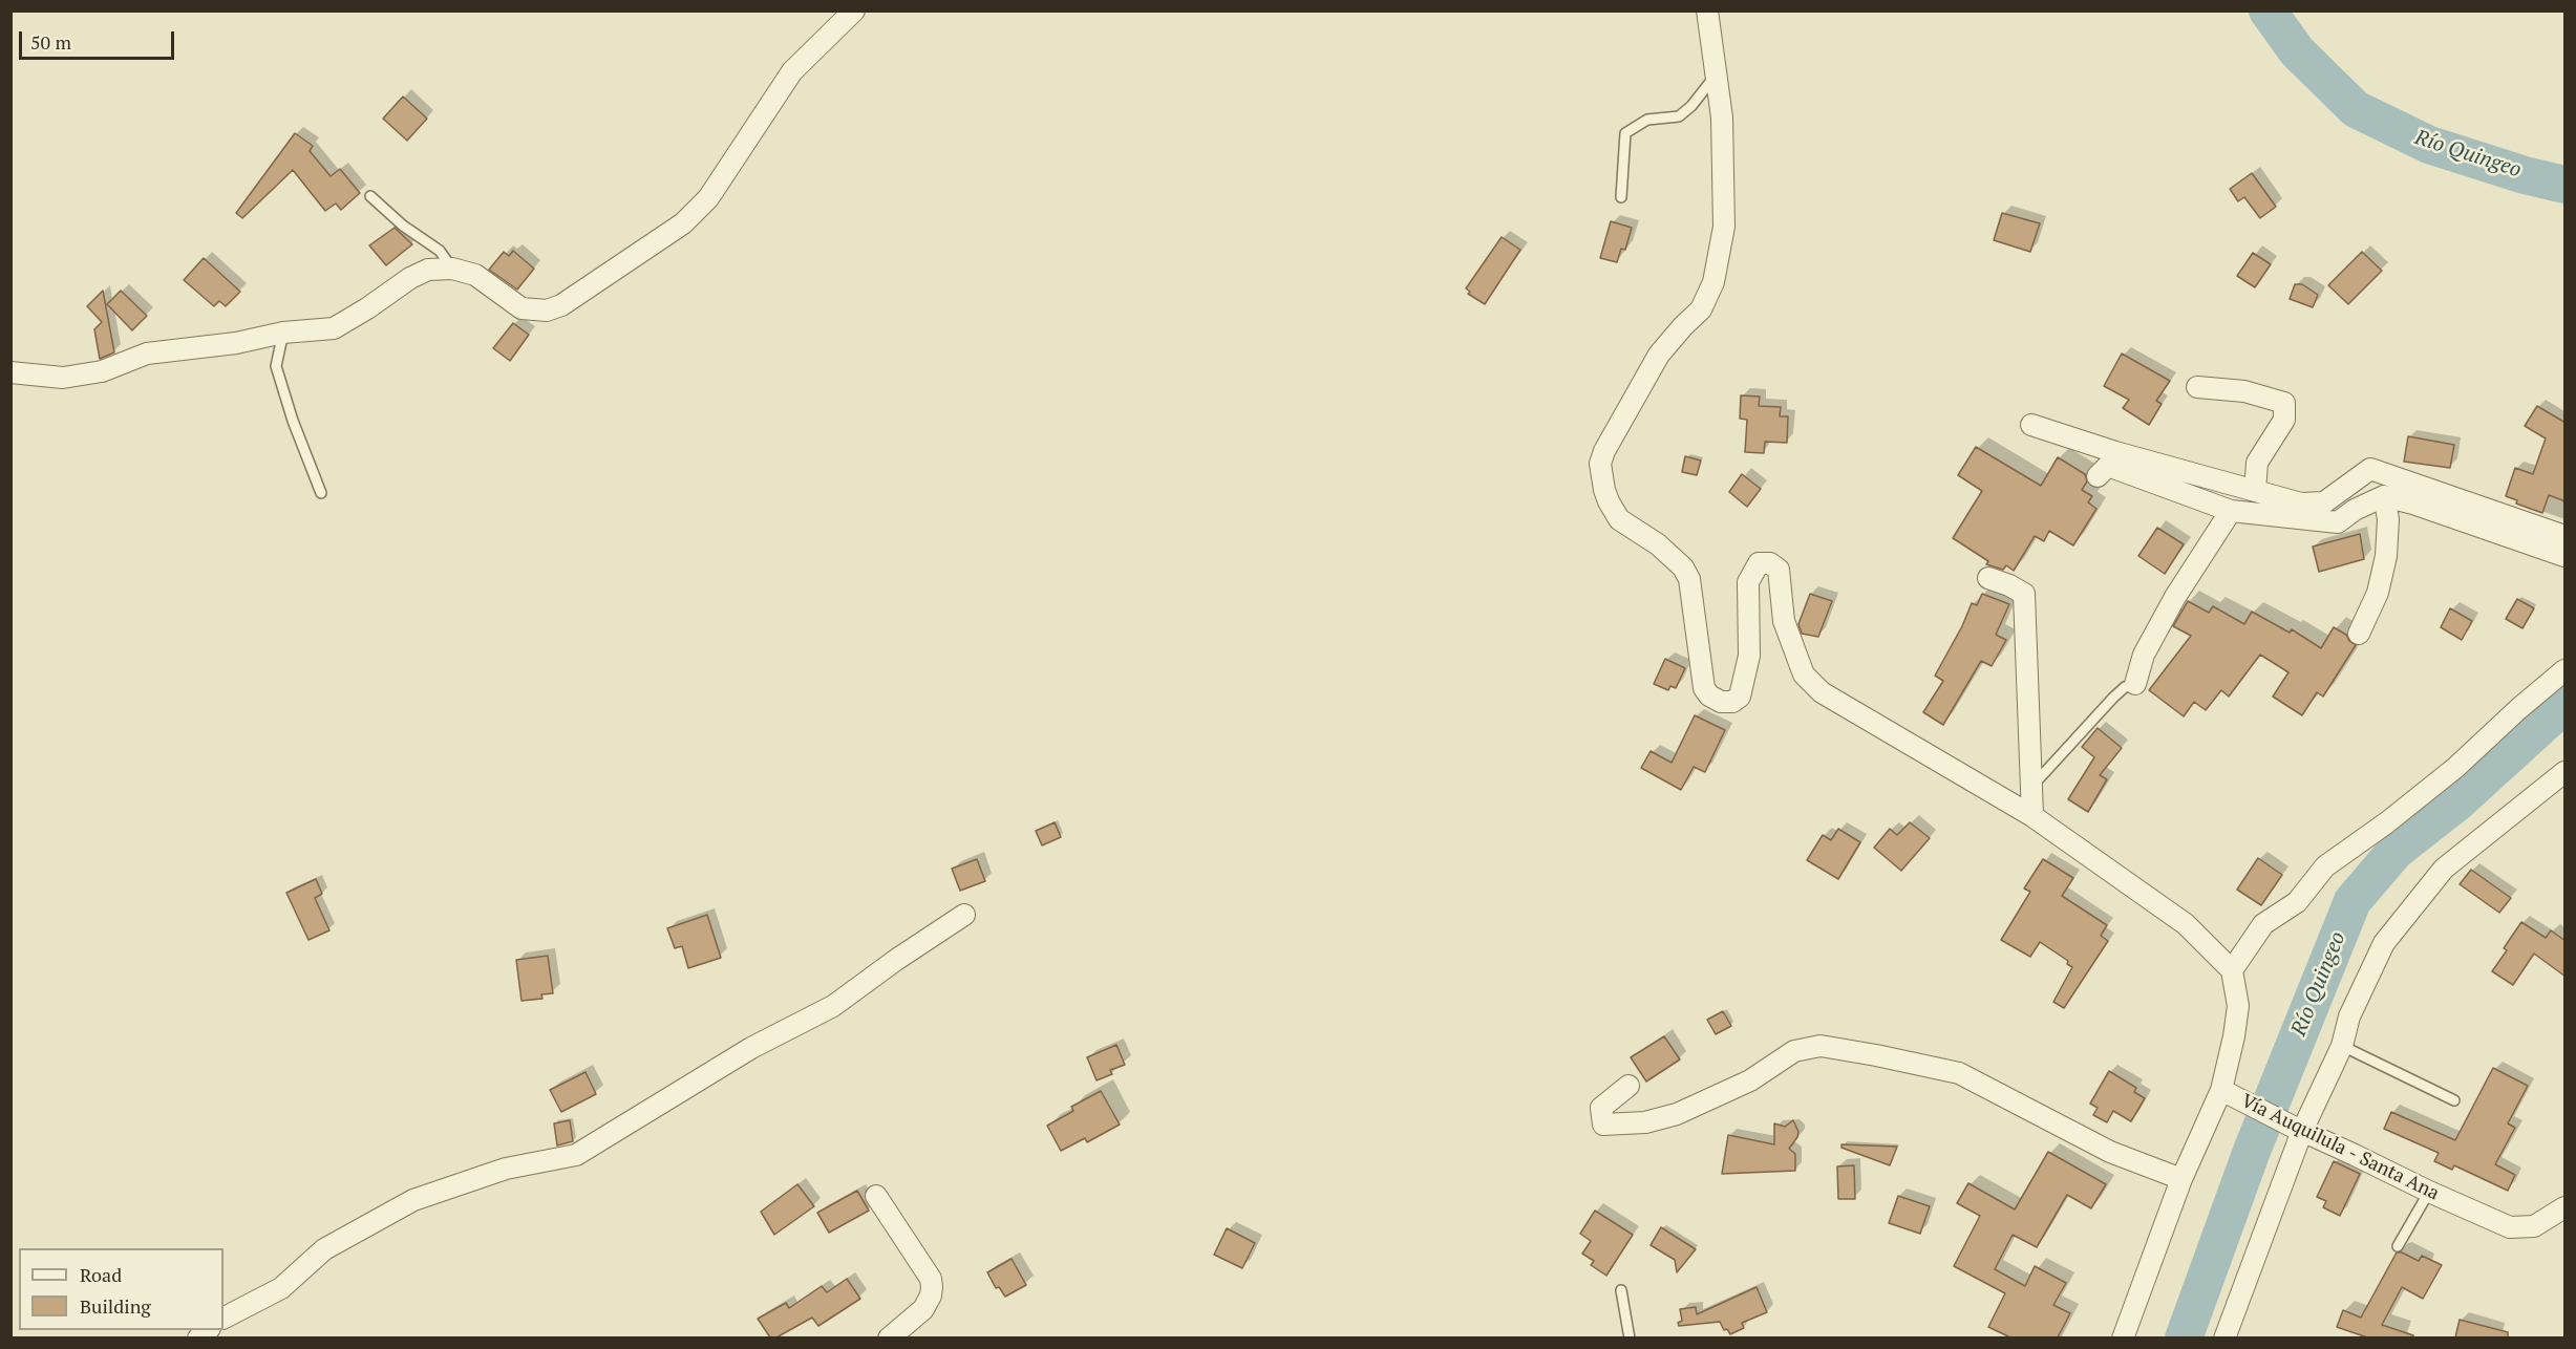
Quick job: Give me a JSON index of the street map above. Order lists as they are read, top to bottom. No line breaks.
{"streets":{"street":["Vía Auquilula - Santa Ana"]},"water":["Río Quingeo"],"legend":["Road","Building"],"scale_bar":"50 m"}
